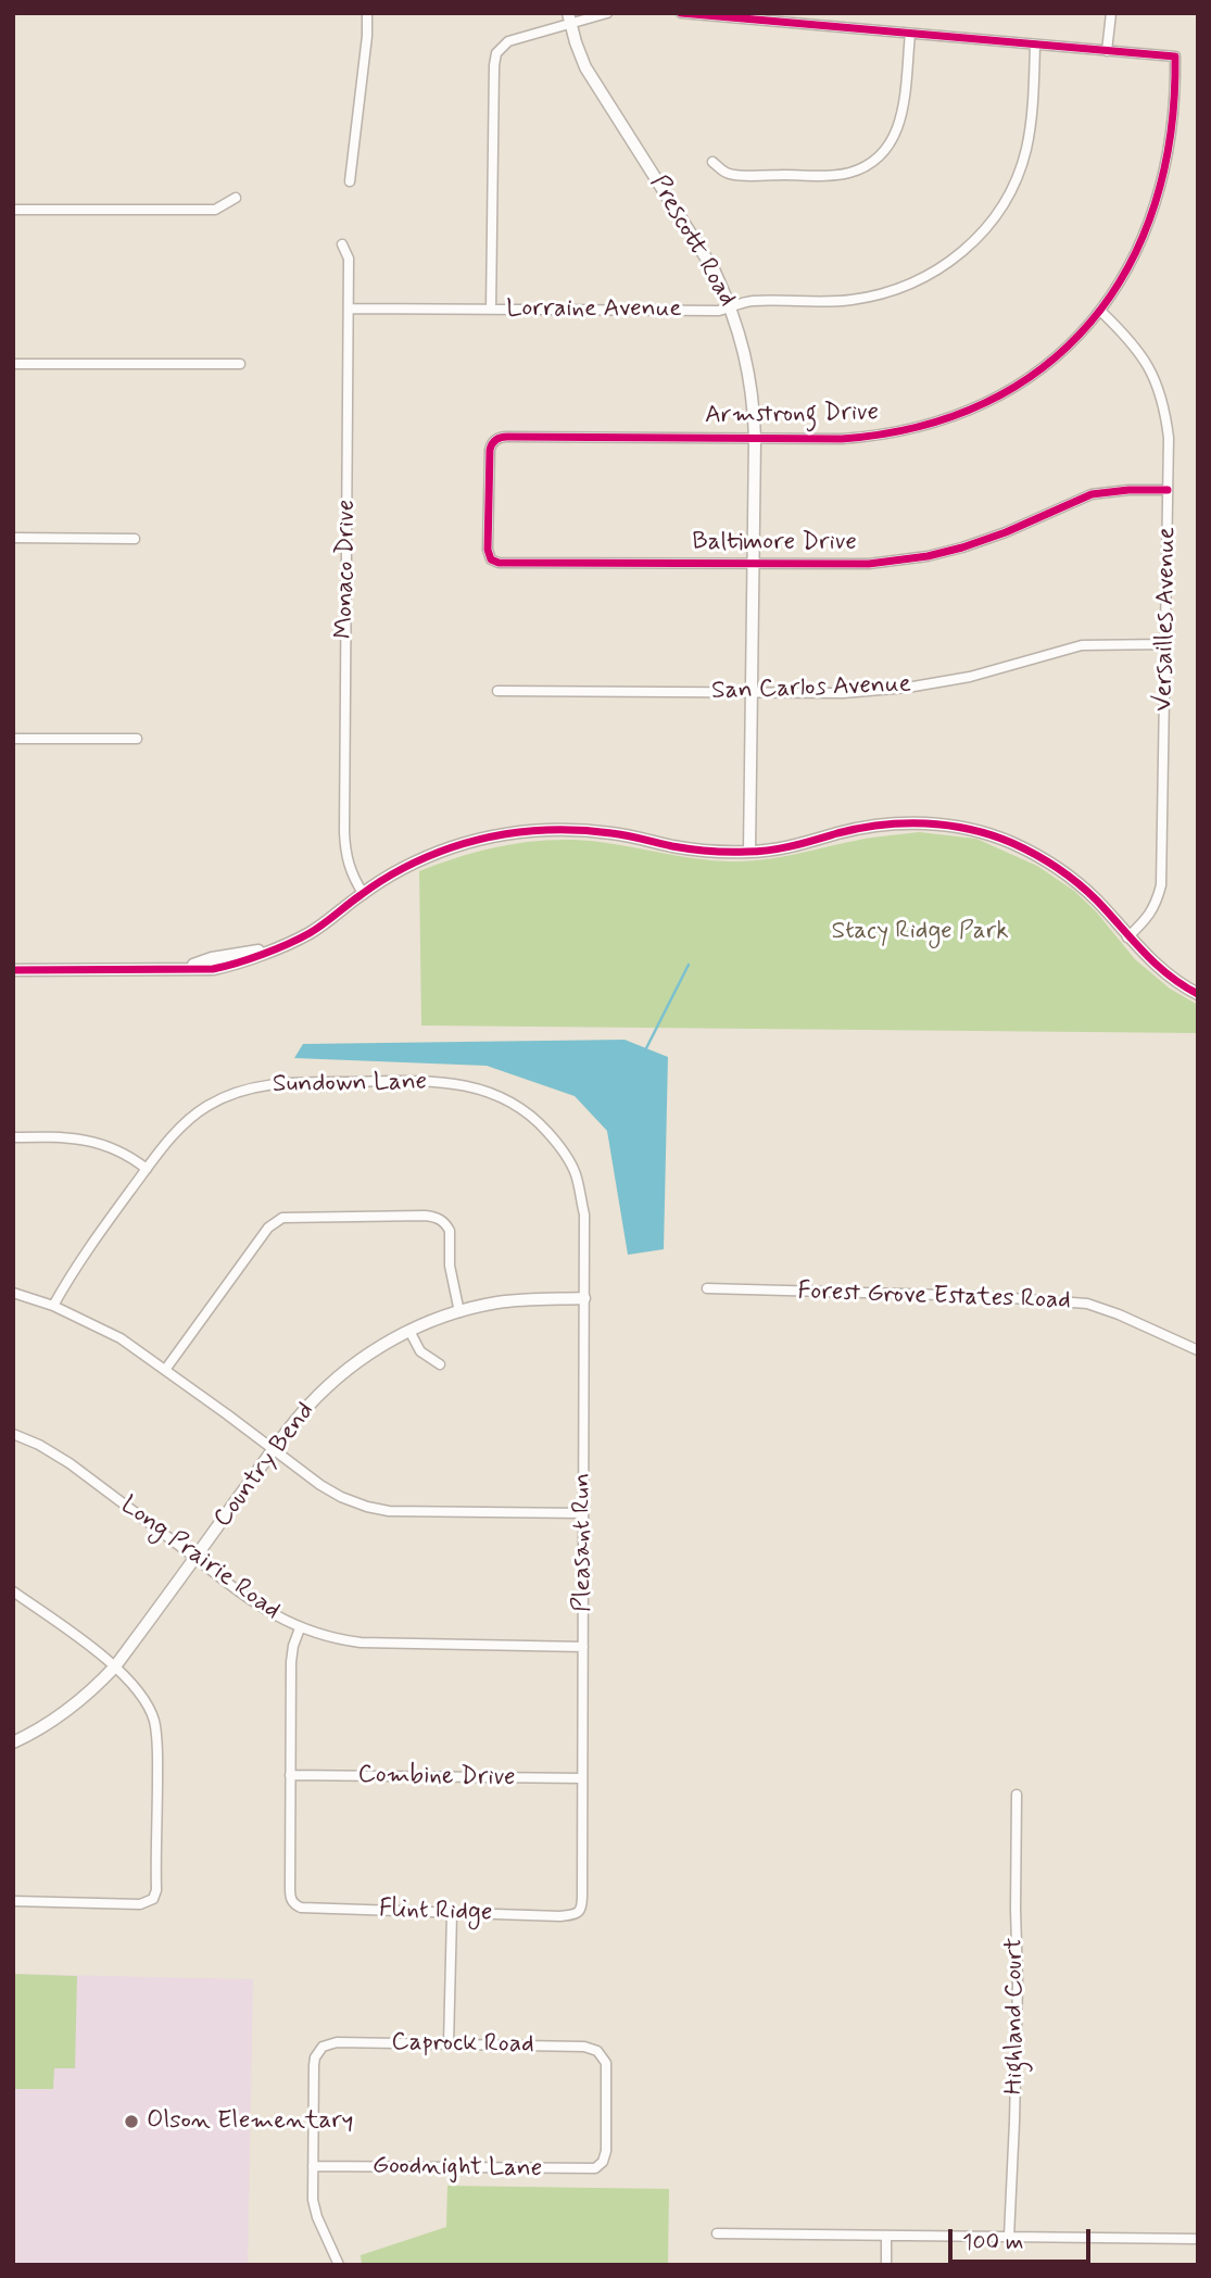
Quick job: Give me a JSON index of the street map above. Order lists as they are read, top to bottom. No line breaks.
{"streets":{"street":["Prescott Road","Lorraine Avenue","Armstrong Drive","Baltimore Drive","Monaco Drive","Versailles Avenue","San Carlos Avenue","Sundown Lane","Forest Grove Estates Road","Country Bend","Pleasant Run","Long Prairie Road","Combine Drive","Flint Ridge","Highland Court","Caprock Road","Goodnight Lane"]},"crossings":[["Prescott Road","Lorraine Avenue"],["Prescott Road","Armstrong Drive"],["Prescott Road","Baltimore Drive"],["Prescott Road","San Carlos Avenue"],["Lorraine Avenue","Monaco Drive"],["Armstrong Drive","Baltimore Drive"],["Armstrong Drive","Versailles Avenue"],["Baltimore Drive","Versailles Avenue"],["Versailles Avenue","San Carlos Avenue"],["Sundown Lane","Pleasant Run"],["Country Bend","Pleasant Run"],["Country Bend","Long Prairie Road"],["Pleasant Run","Long Prairie Road"],["Pleasant Run","Combine Drive"],["Pleasant Run","Flint Ridge"],["Combine Drive","Flint Ridge"],["Caprock Road","Goodnight Lane"]],"parks":["Stacy Ridge Park"],"places":["Olson Elementary"],"scale_bar":"100 m"}
